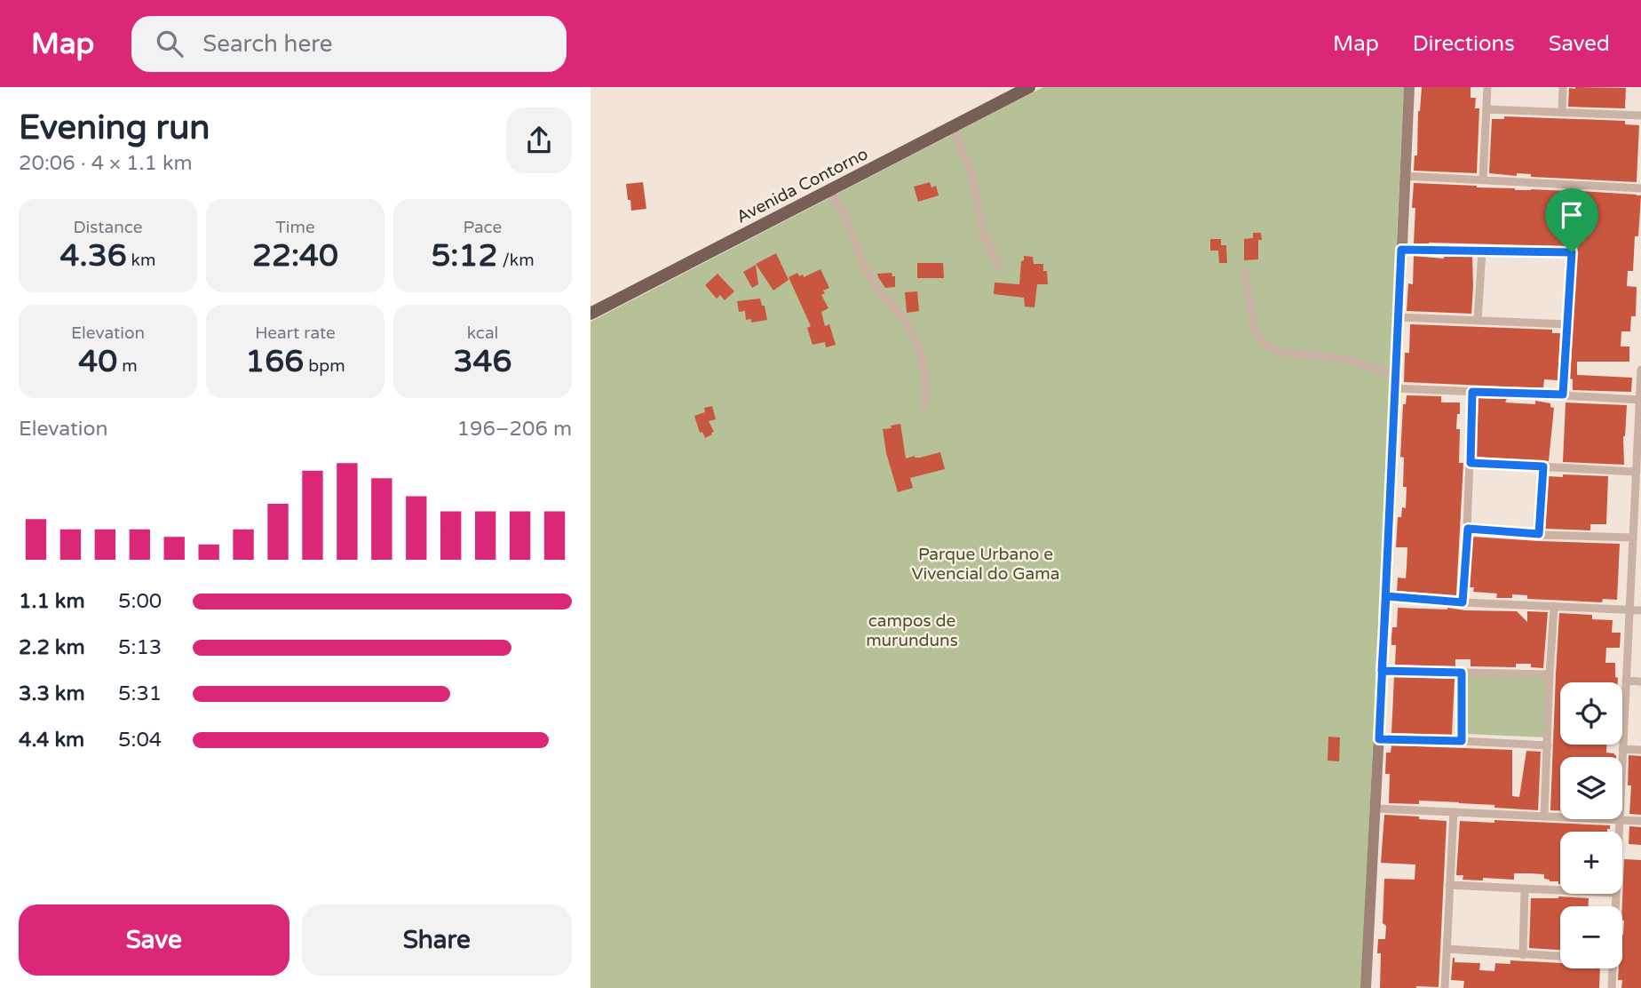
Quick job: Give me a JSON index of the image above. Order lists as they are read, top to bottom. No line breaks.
{"streets":{"main road":["Avenida Contorno"]},"parks":["Parque Urbano e Vivencial do Gama","campos de murunduns"],"page":{"header":"Map","search":"Search here","nav":["Map","Directions","Saved"],"heading":["Evening run","20:06 · 4 × 1.1 km"],"stats":[["Distance","4.36 km"],["Time","22:40"],["Pace","5:12 /km"],["Elevation","40 m"],["Heart rate","166 bpm"],["kcal","346"]],"chart":["Elevation","196–206 m"],"list":[{"name":"1.1 km","note":"5:00"},{"name":"2.2 km","note":"5:13"},{"name":"3.3 km","note":"5:31"},{"name":"4.4 km","note":"5:04"}],"map_buttons":["+","−"],"buttons":["Save","Share"]}}
